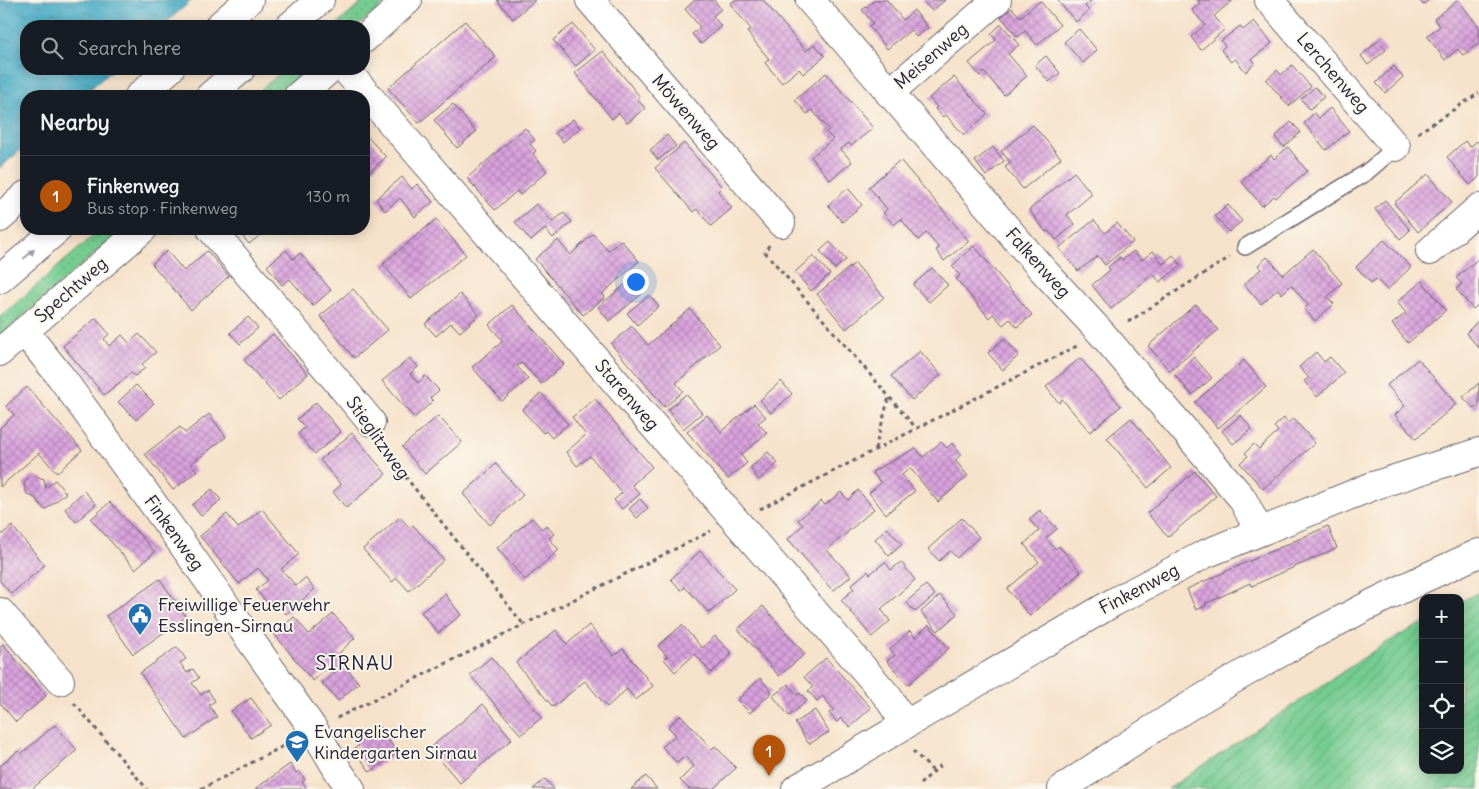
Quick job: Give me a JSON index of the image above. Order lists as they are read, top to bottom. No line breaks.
{"streets":{"main road":["Meisenweg","Lerchenweg","Möwenweg","Falkenweg","Spechtweg","Starenweg","Stieglitzweg","Finkenweg"]},"crossings":[["Meisenweg","Falkenweg"],["Falkenweg","Finkenweg"],["Spechtweg","Finkenweg"],["Starenweg","Finkenweg"]],"districts":["SIRNAU"],"places":{"public building":["Freiwillige Feuerwehr Esslingen-Sirnau"],"school or university":["Evangelischer Kindergarten Sirnau"]},"page":{"search":"Search here","heading":"Nearby","list":[{"mark":"1","name":"Finkenweg","note":"Bus stop · Finkenweg","value":"130 m"}],"map_buttons":["+","−"],"pins":"1"}}
